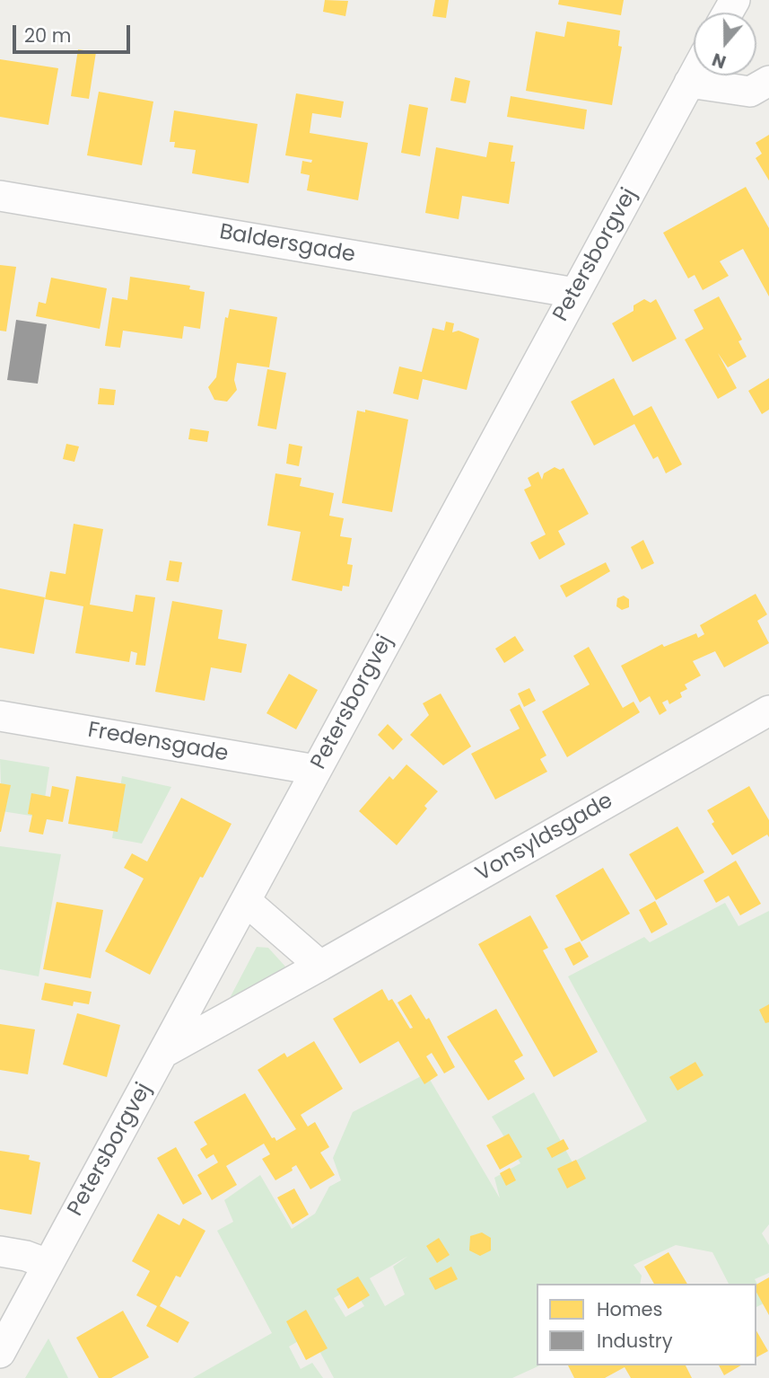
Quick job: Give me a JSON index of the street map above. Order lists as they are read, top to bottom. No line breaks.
{"streets":{"street":["Baldersgade","Petersborgvej","Fredensgade","Vonsyldsgade"]},"crossings":[["Baldersgade","Petersborgvej"],["Petersborgvej","Fredensgade"],["Petersborgvej","Vonsyldsgade"]],"legend":["Homes","Industry"],"scale_bar":"20 m","north":"bottom"}
